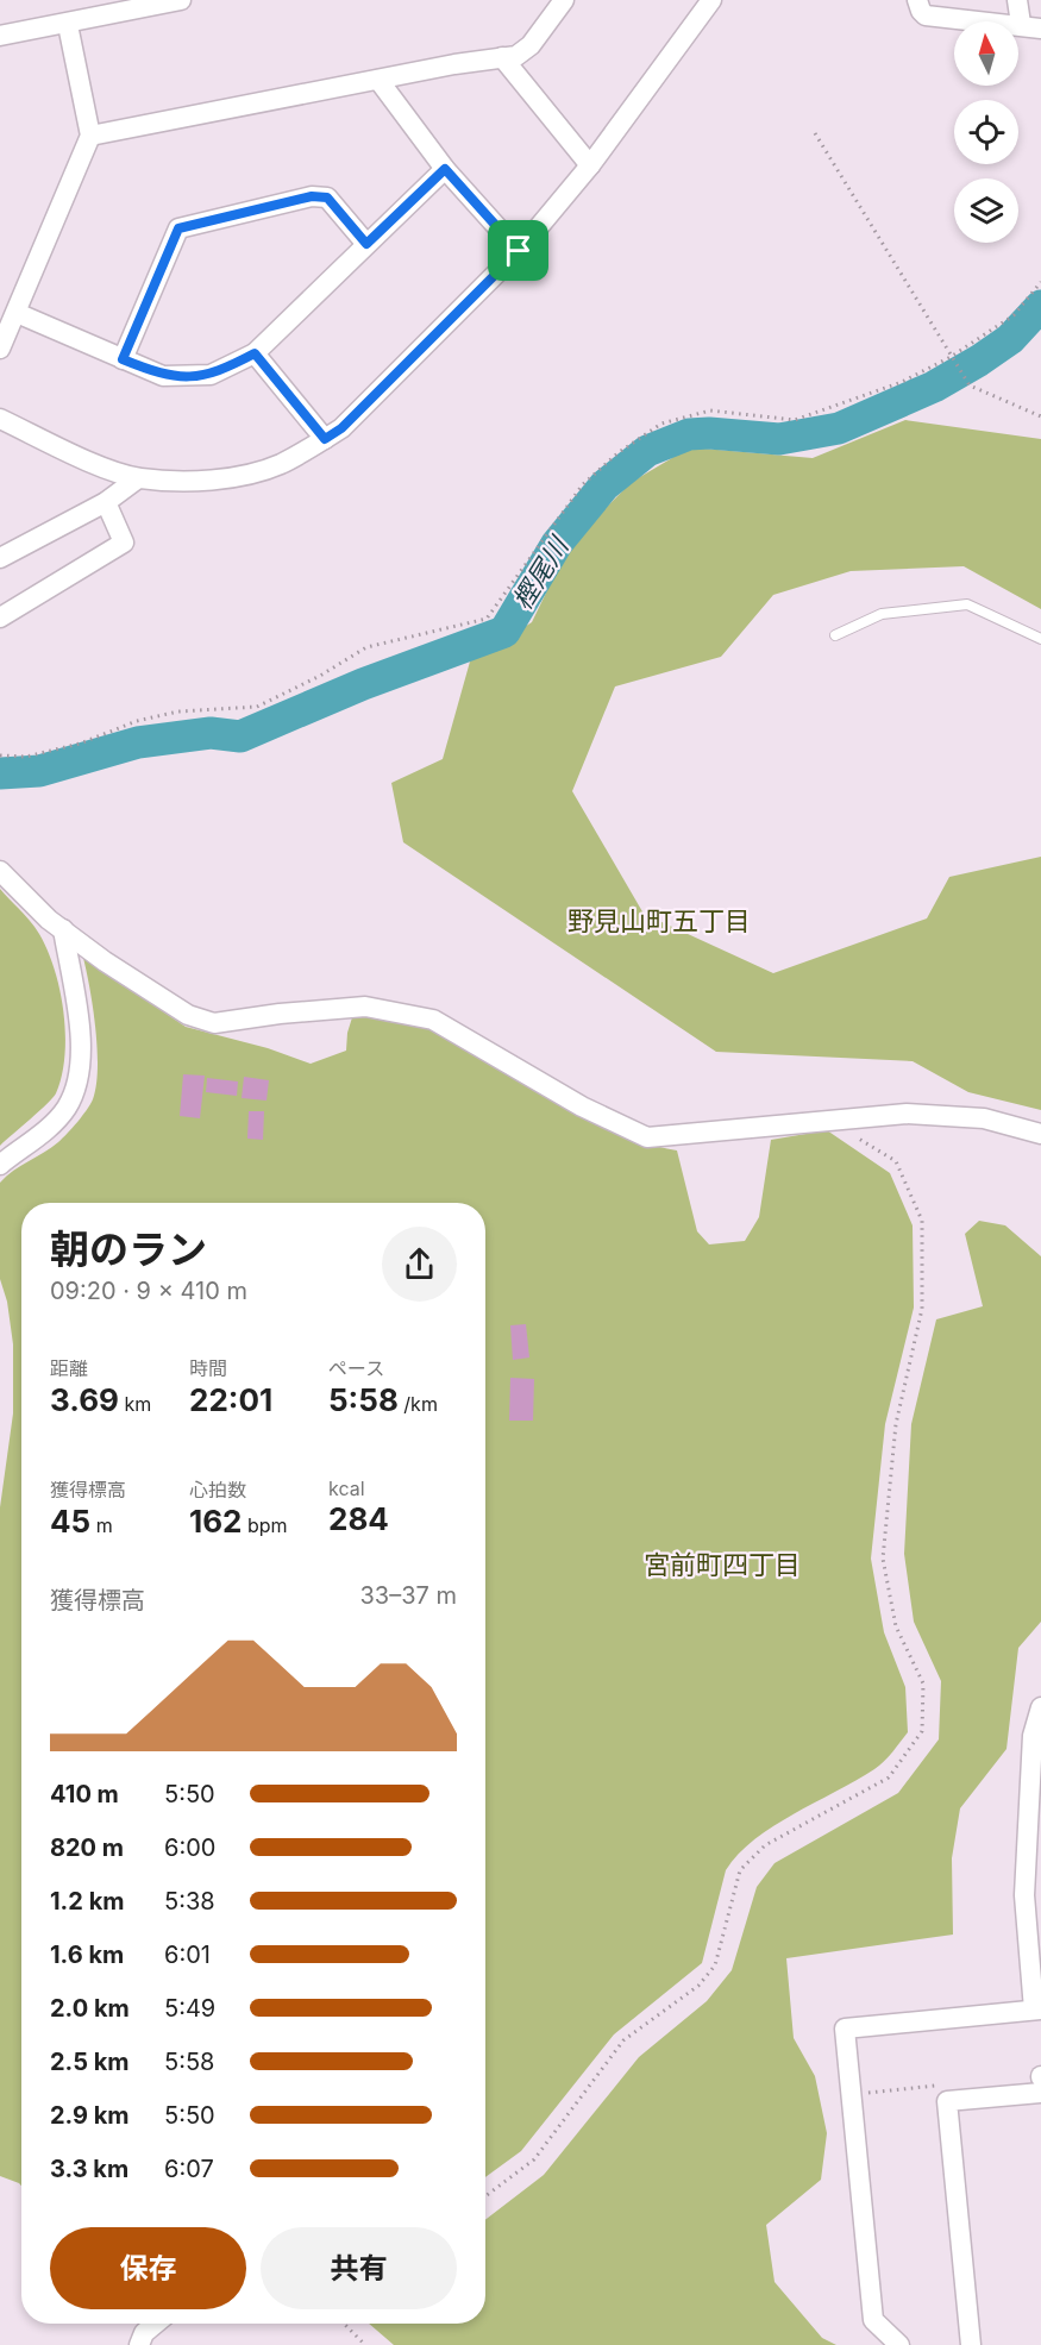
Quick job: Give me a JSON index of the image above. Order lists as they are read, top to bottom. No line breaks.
{"districts":["野見山町五丁目","宮前町四丁目"],"water":["樫尾川"],"north":"top","page":{"heading":["朝のラン","09:20 · 9 × 410 m"],"stats":[["距離","3.69 km"],["時間","22:01"],["ペース","5:58 /km"],["獲得標高","45 m"],["心拍数","162 bpm"],["kcal","284"]],"chart":["獲得標高","33–37 m"],"list":[{"name":"410 m","note":"5:50"},{"name":"820 m","note":"6:00"},{"name":"1.2 km","note":"5:38"},{"name":"1.6 km","note":"6:01"},{"name":"2.0 km","note":"5:49"},{"name":"2.5 km","note":"5:58"},{"name":"2.9 km","note":"5:50"},{"name":"3.3 km","note":"6:07"}],"buttons":["保存","共有"]}}
